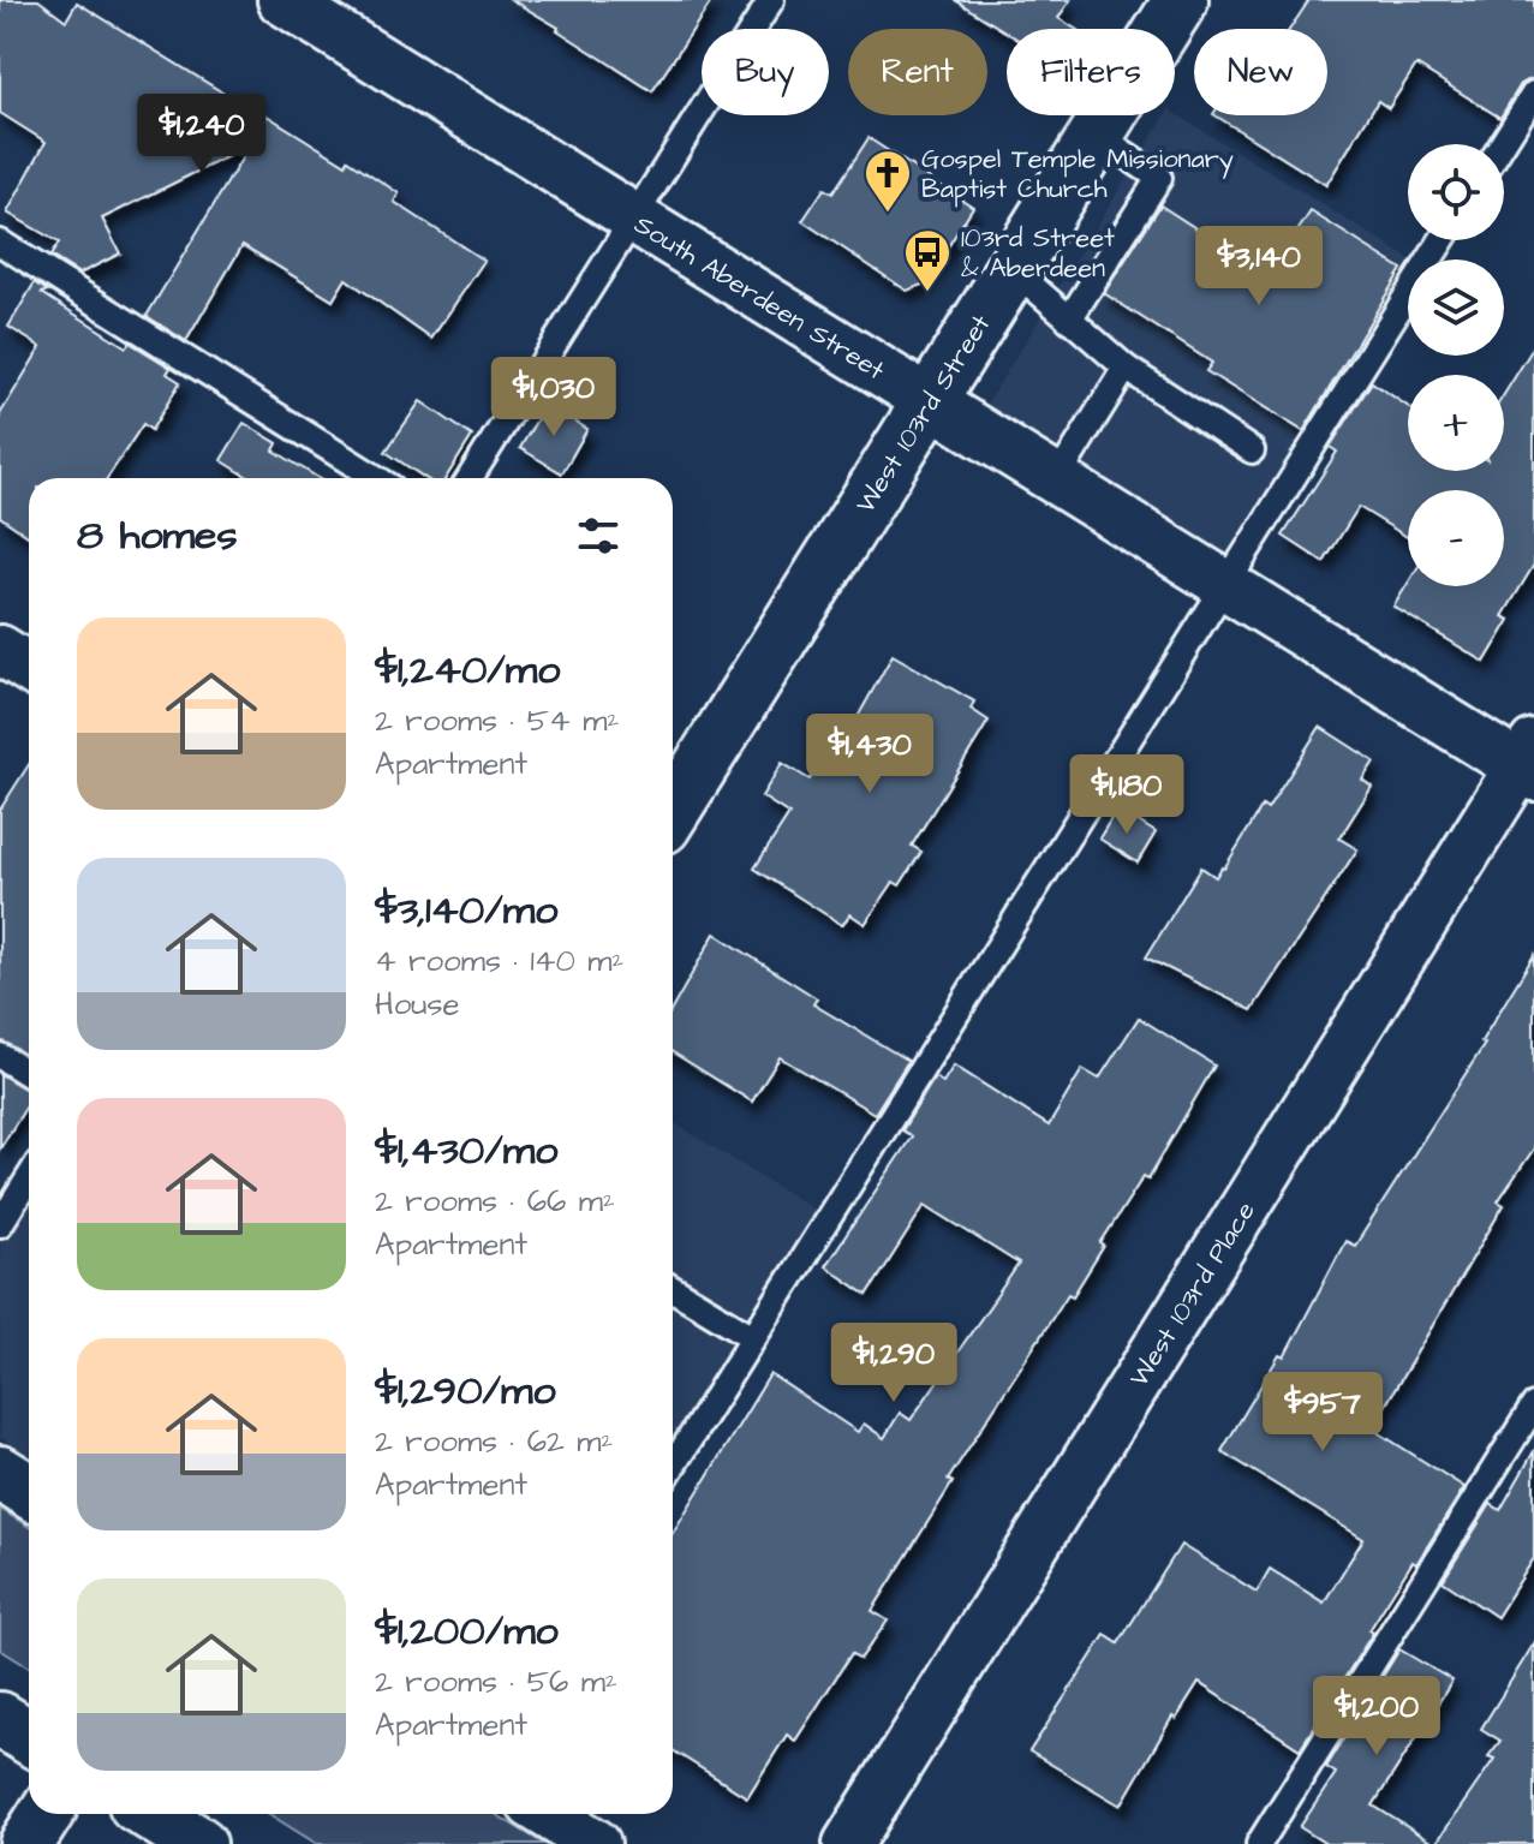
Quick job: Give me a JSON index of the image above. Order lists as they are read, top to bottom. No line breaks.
{"streets":{"main road":["West 103rd Street"],"street":["South Aberdeen Street","West 103rd Place"]},"crossings":[["South Aberdeen Street","West 103rd Street"],["South Aberdeen Street","West 103rd Place"]],"places":{"church":["Gospel Temple Missionary Baptist Church"],"bus stop":["103rd Street & Aberdeen"]},"page":{"chip":["Buy","Rent","Filters","New"],"price":["$1,240","$3,140","$1,030","$1,430","$1,180","$1,290","$957","$1,200"],"map_buttons":["+","−"],"heading":"8 homes","list":[{"name":"$1,240/mo","note":"2 rooms · 54 m² · Apartment"},{"name":"$3,140/mo","note":"4 rooms · 140 m² · House"},{"name":"$1,430/mo","note":"2 rooms · 66 m² · Apartment"},{"name":"$1,290/mo","note":"2 rooms · 62 m² · Apartment"},{"name":"$1,200/mo","note":"2 rooms · 56 m² · Apartment"}]}}
